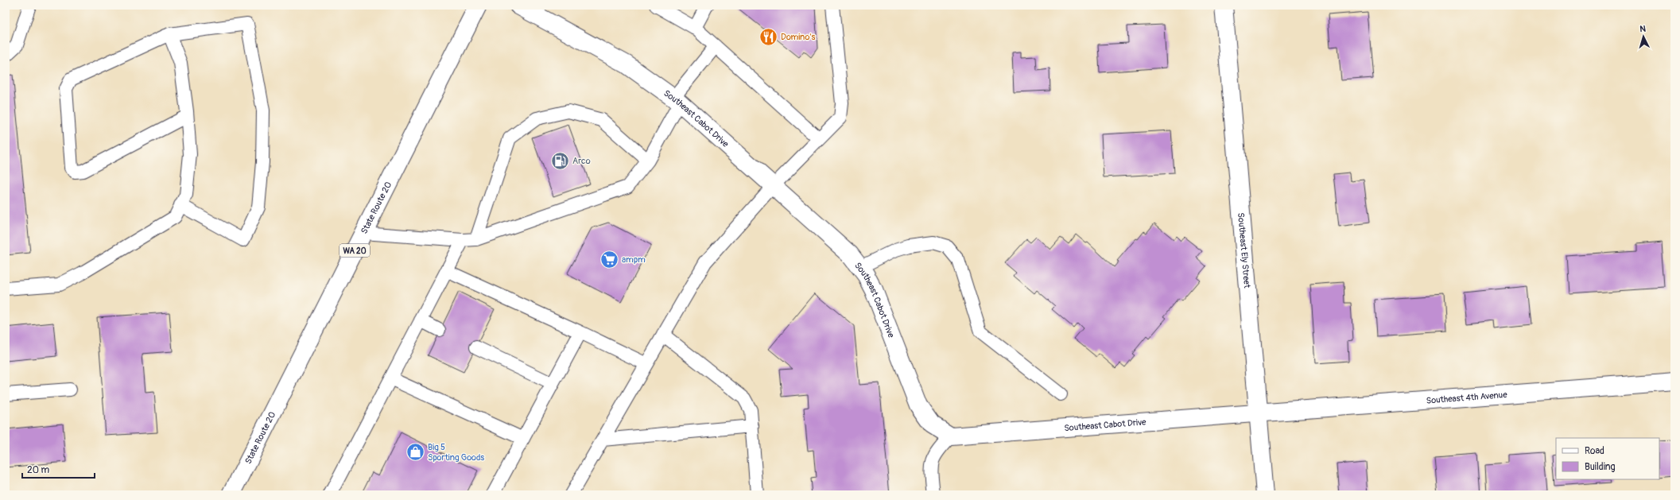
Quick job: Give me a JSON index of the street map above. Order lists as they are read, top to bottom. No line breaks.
{"streets":{"street":["Southeast Cabot Drive","State Route 20","Southeast Ely Street","WA 20","Southeast 4th Avenue"]},"crossings":[["Southeast Cabot Drive","Southeast Ely Street"],["Southeast Cabot Drive","Southeast 4th Avenue"],["Southeast Ely Street","Southeast 4th Avenue"]],"places":{"restaurant":["Domino's"],"fuel station":["Arco"],"supermarket":["ampm"],"shop":["Big 5 Sporting Goods"]},"legend":["Road","Building"],"scale_bar":"20 m","north":"top"}
